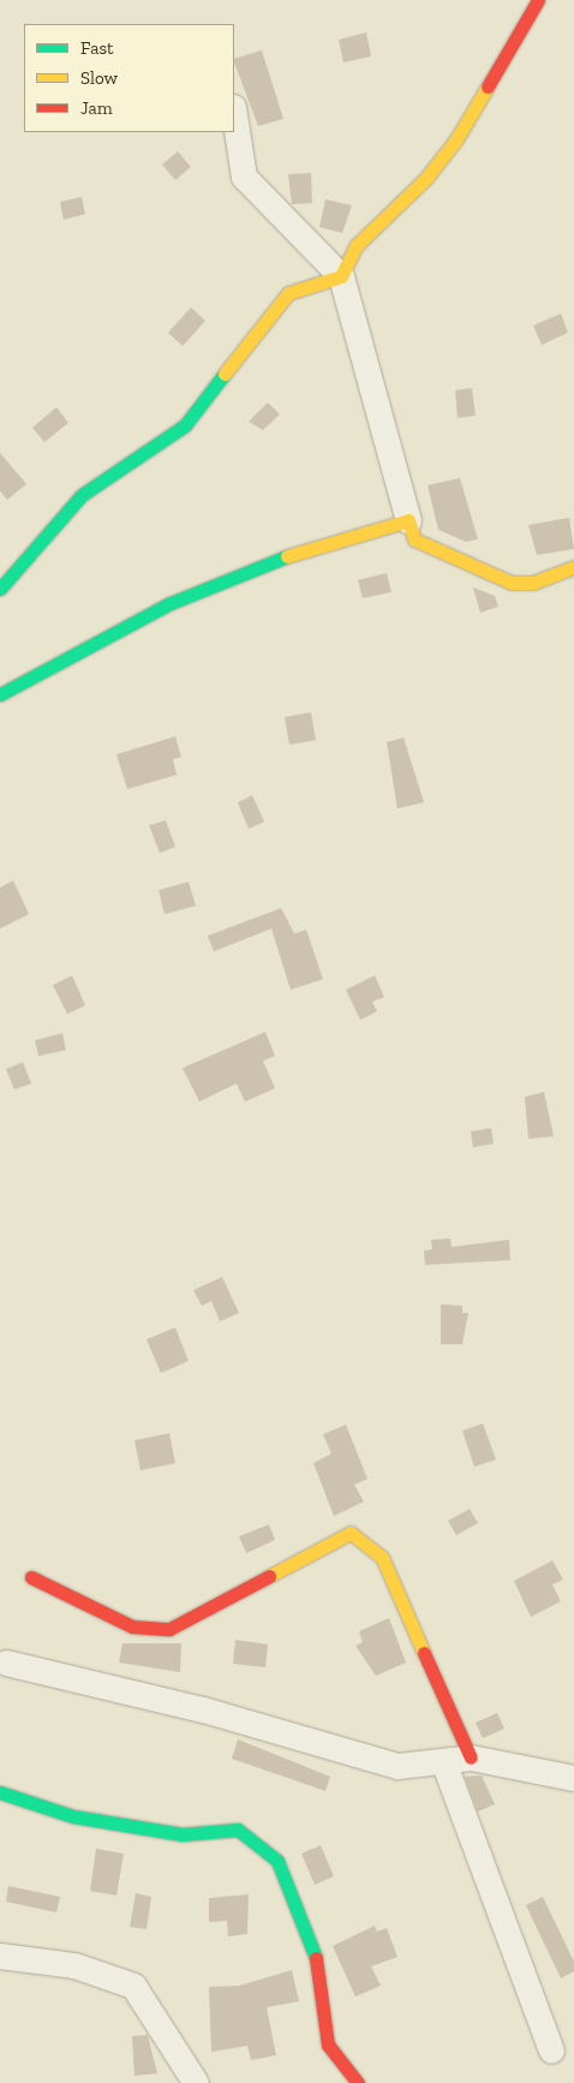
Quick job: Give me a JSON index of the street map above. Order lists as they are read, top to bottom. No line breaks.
{"legend":["Fast","Slow","Jam"]}
